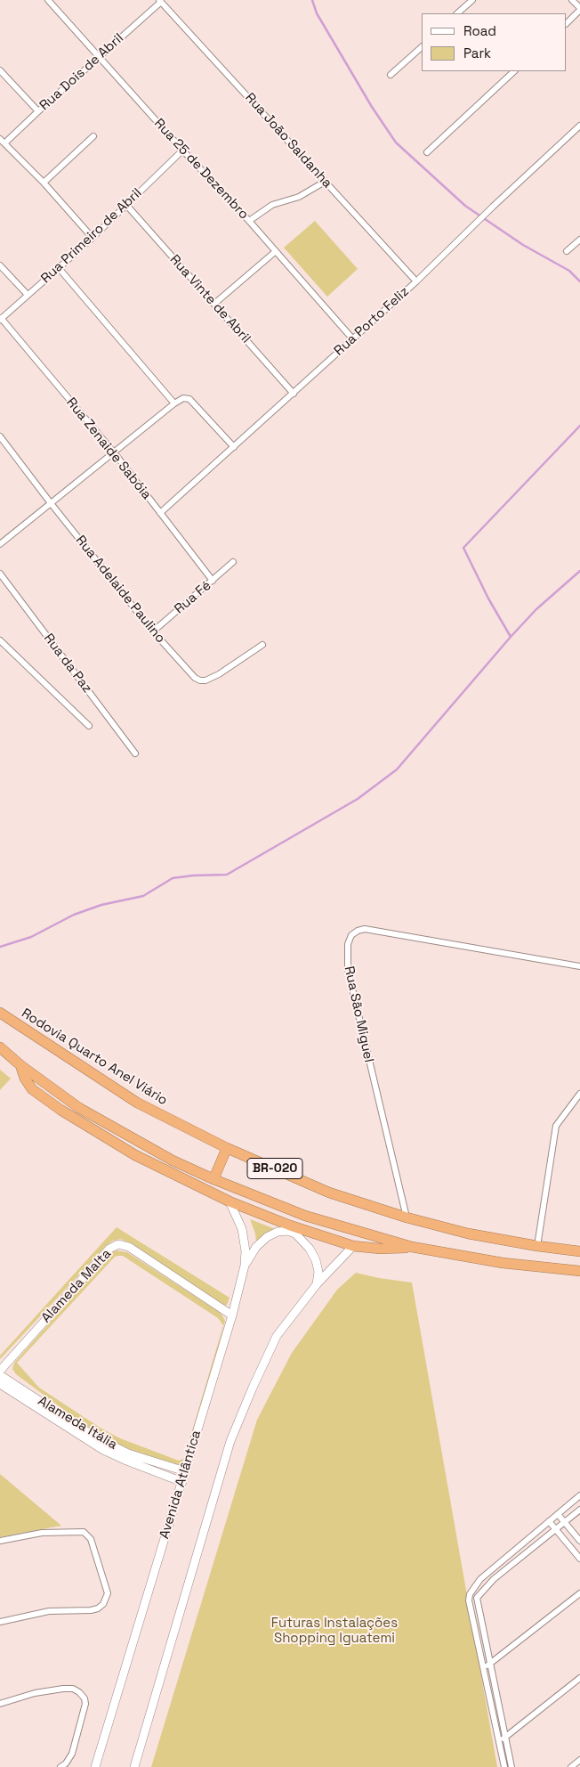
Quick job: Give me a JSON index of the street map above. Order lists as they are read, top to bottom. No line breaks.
{"streets":{"highway":["Rodovia Quarto Anel Viário","BR-020"],"street":["Rua Dois de Abril","Rua João Saldanha","Rua 25 de Dezembro","Rua Primeiro de Abril","Rua Vinte de Abril","Rua Porto Feliz","Rua Zenaide Sabóia","Rua Adelaide Paulino","Rua Fé","Rua da Paz","Rua São Miguel","Alameda Malta","Alameda Itália","Avenida Atlântica"]},"crossings":[["Rua Dois de Abril","Rua João Saldanha"],["Rua Dois de Abril","Rua 25 de Dezembro"],["Rua João Saldanha","Rua Porto Feliz"],["Rua 25 de Dezembro","Rua Primeiro de Abril"],["Rua 25 de Dezembro","Rua Porto Feliz"],["Rua Primeiro de Abril","Rua Vinte de Abril"],["Rua Primeiro de Abril","Rua Zenaide Sabóia"],["Rua Vinte de Abril","Rua Porto Feliz"],["Rua Porto Feliz","Rua Zenaide Sabóia"],["Rua Zenaide Sabóia","Rua Fé"],["Rua Adelaide Paulino","Rua Fé"],["Rua São Miguel","Rodovia Quarto Anel Viário"],["Alameda Malta","Avenida Atlântica"],["Alameda Itália","Avenida Atlântica"]],"parks":["Futuras Instalações Shopping Iguatemi"],"legend":["Road","Park"]}
